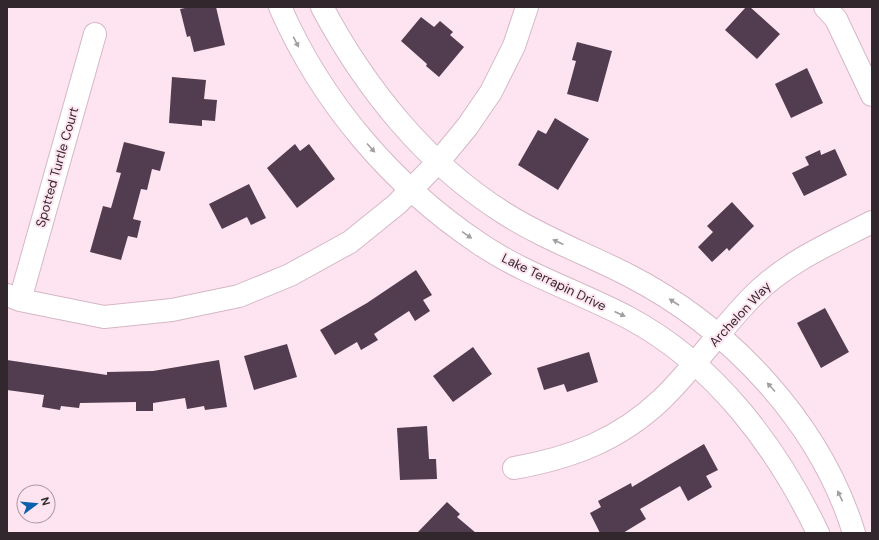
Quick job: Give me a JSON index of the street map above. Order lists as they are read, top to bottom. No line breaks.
{"streets":{"street":["Spotted Turtle Court","Lake Terrapin Drive","Archelon Way"]},"crossings":[["Lake Terrapin Drive","Archelon Way"]],"north":"right"}
